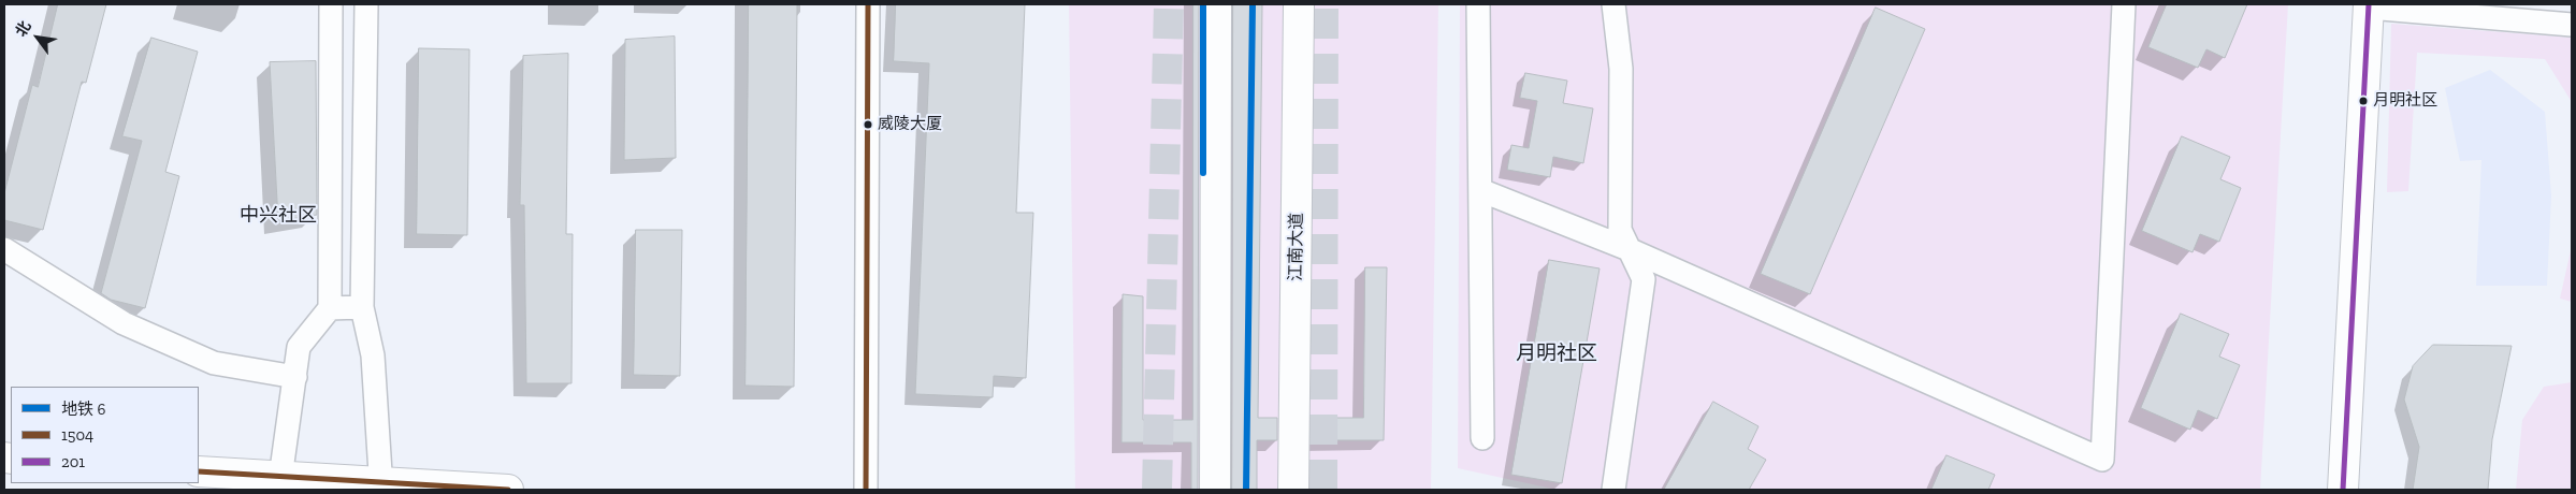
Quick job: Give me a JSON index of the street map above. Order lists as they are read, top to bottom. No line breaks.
{"streets":{"main road":["江南大道"]},"districts":["中兴社区","月明社区"],"places":["月明社区","威陵大厦"],"lines":["metro line 6","transit line 1504","transit line 201"],"legend":["地铁 6","1504","201"],"north":"top left"}
